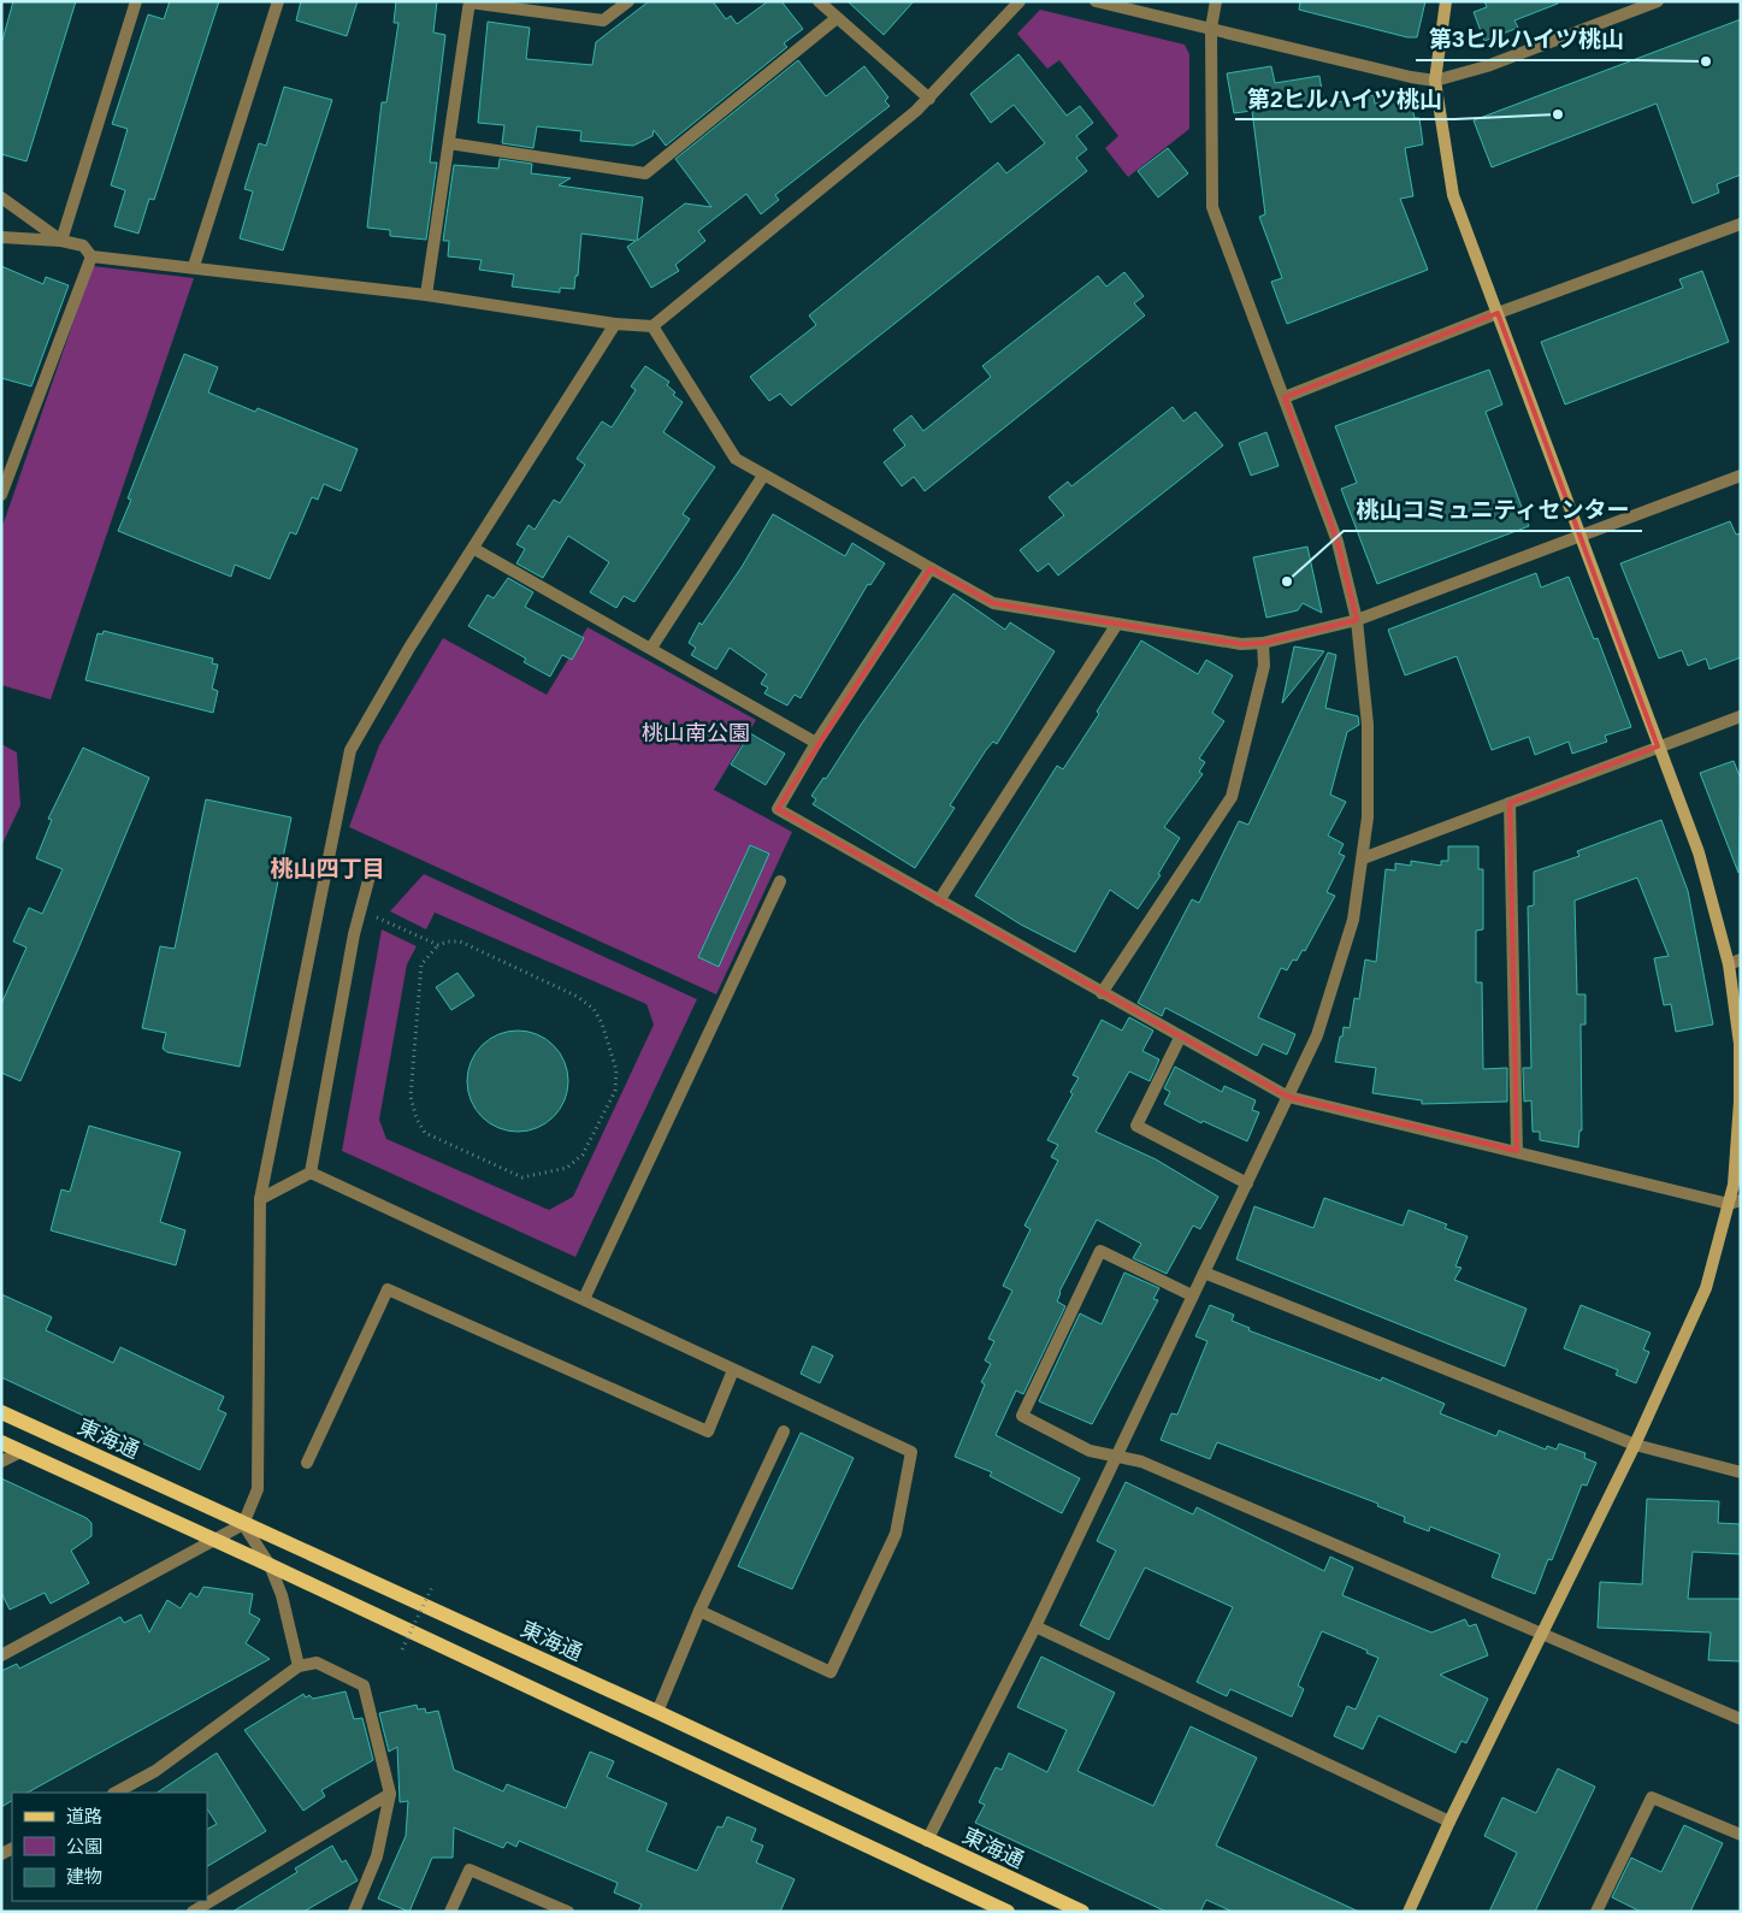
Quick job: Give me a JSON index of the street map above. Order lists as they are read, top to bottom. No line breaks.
{"streets":{"main road":["東海通"]},"districts":["桃山四丁目"],"parks":["桃山南公園"],"places":["第3ヒルハイツ桃山","第2ヒルハイツ桃山","桃山コミュニティセンター"],"legend":["道路","公園","建物"]}
